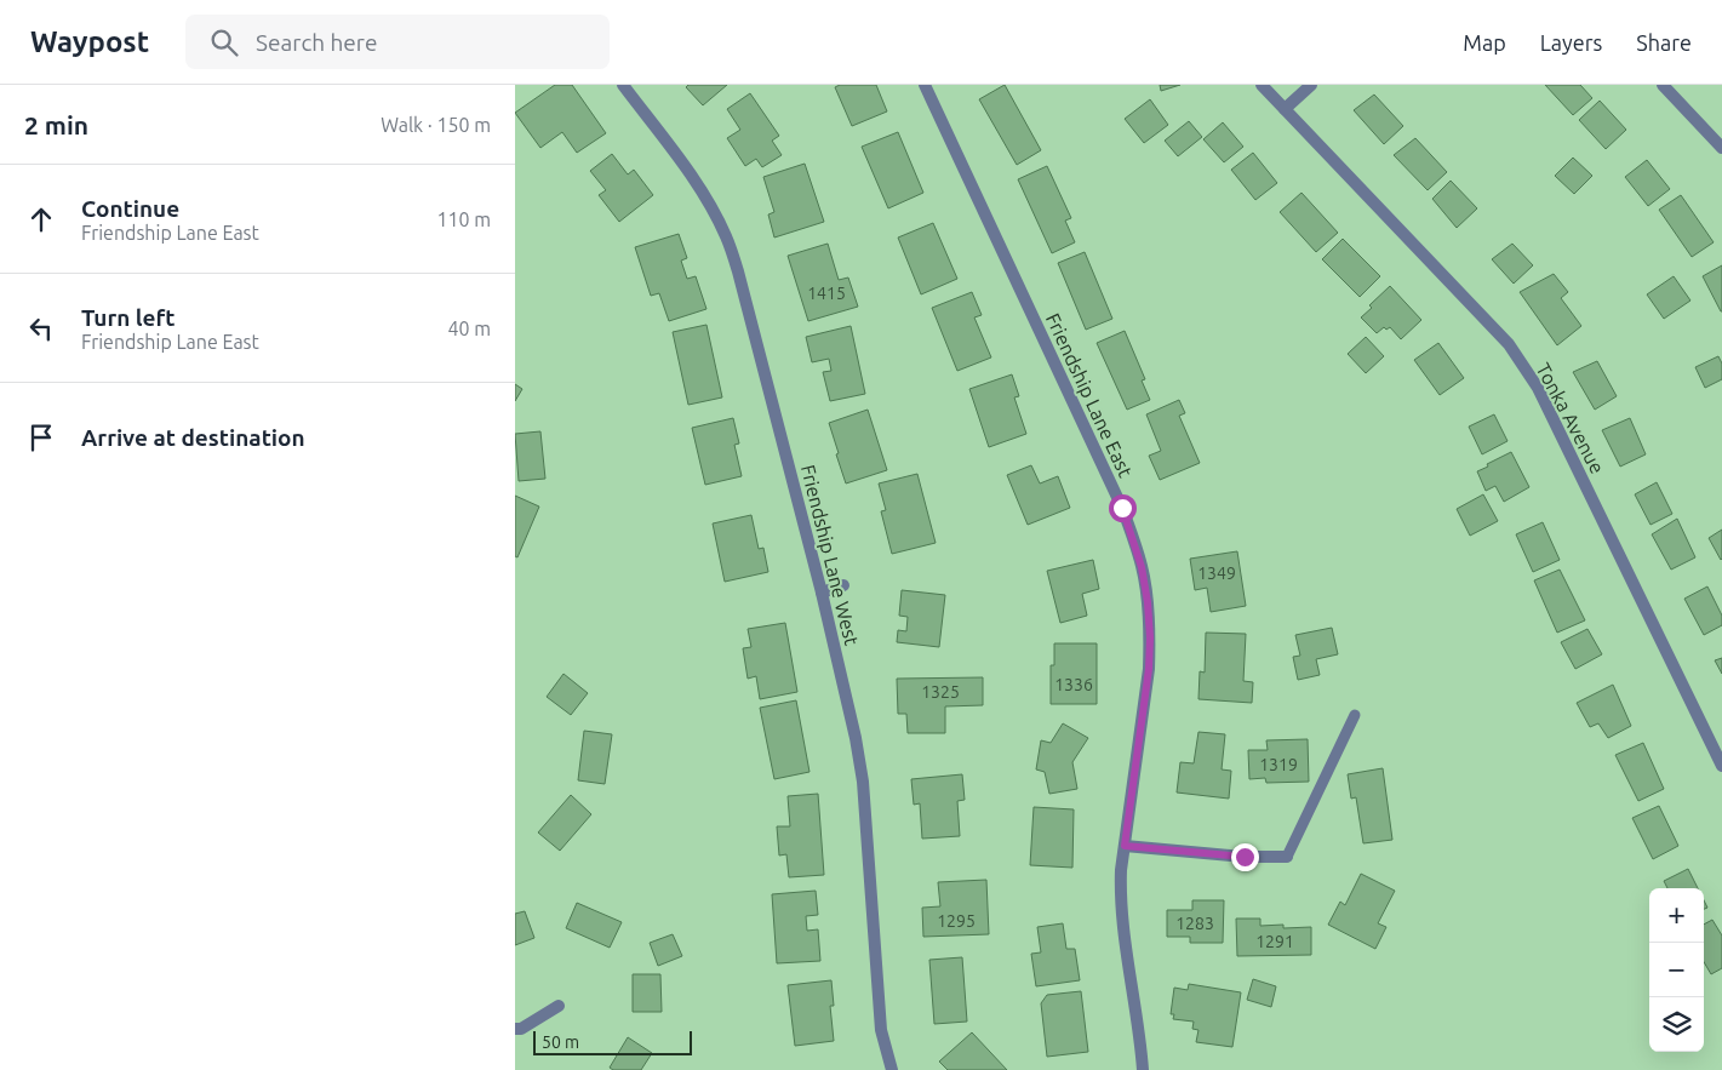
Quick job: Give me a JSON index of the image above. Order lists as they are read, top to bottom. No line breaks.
{"streets":{"street":["Friendship Lane East","Tonka Avenue","Friendship Lane West"]},"house_numbers":["1415","1349","1336","1325","1319","1295","1283","1291"],"scale_bar":"50 m","page":{"header":"Waypost","search":"Search here","nav":["Map","Layers","Share"],"heading":["2 min","Walk · 150 m"],"list":[["Continue","Friendship Lane East","110 m"],["Turn left","Friendship Lane East","40 m"],"Arrive at destination"],"map_buttons":["+","−"],"scale":"50 m"}}
